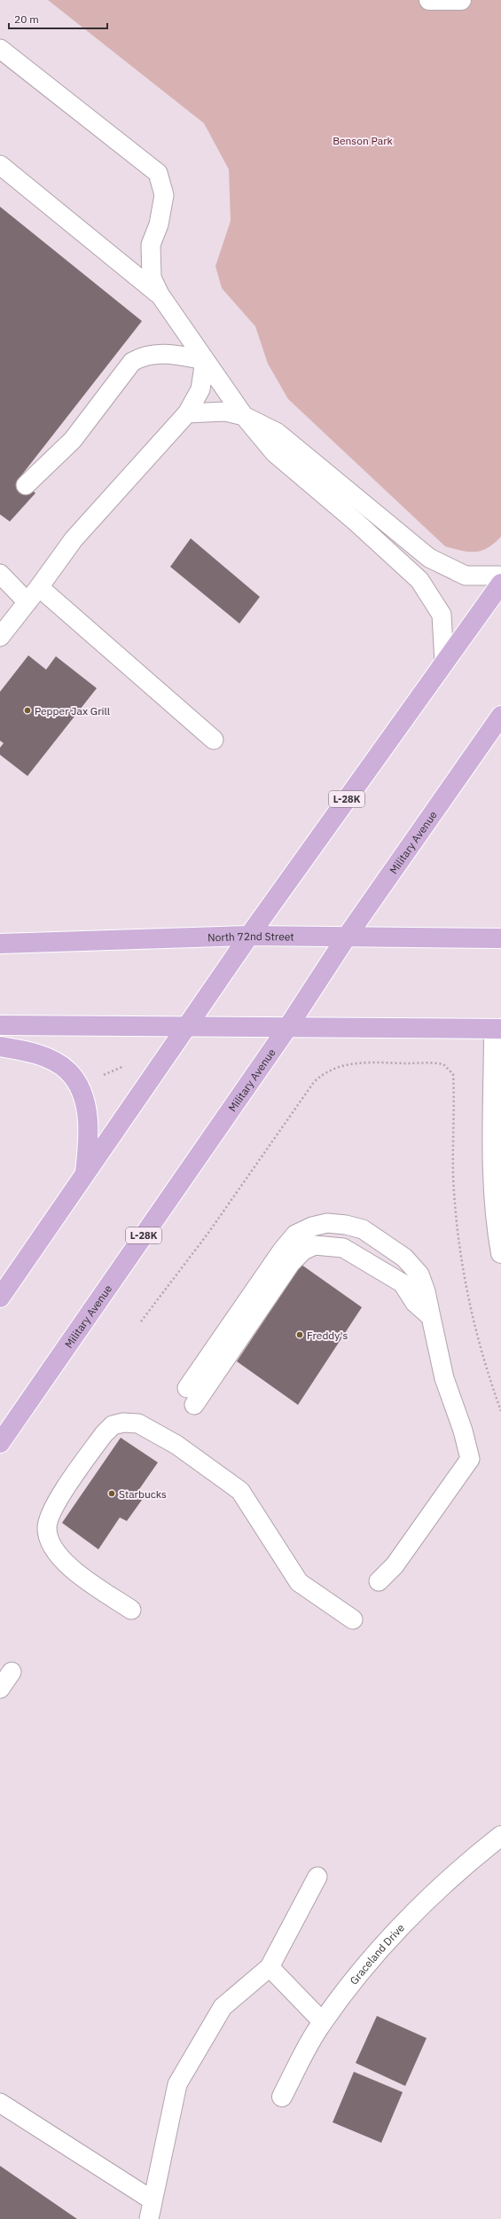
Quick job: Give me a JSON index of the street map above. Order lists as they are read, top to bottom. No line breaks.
{"streets":{"main road":["L-28K","Military Avenue","North 72nd Street"],"street":["Graceland Drive"]},"crossings":[["L-28K","North 72nd Street"],["Military Avenue","North 72nd Street"]],"parks":["Benson Park"],"places":["Pepper Jax Grill","Freddy's","Starbucks"],"scale_bar":"20 m"}
